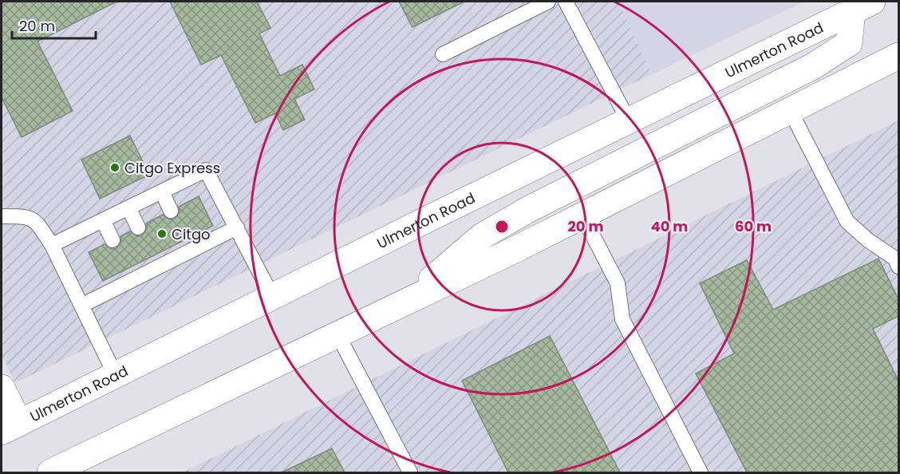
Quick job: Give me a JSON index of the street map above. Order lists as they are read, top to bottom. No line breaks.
{"streets":{"main road":["Ulmerton Road"]},"places":["Citgo Express","Citgo"],"scale_bar":"20 m","rings":["20 m","40 m","60 m"]}
